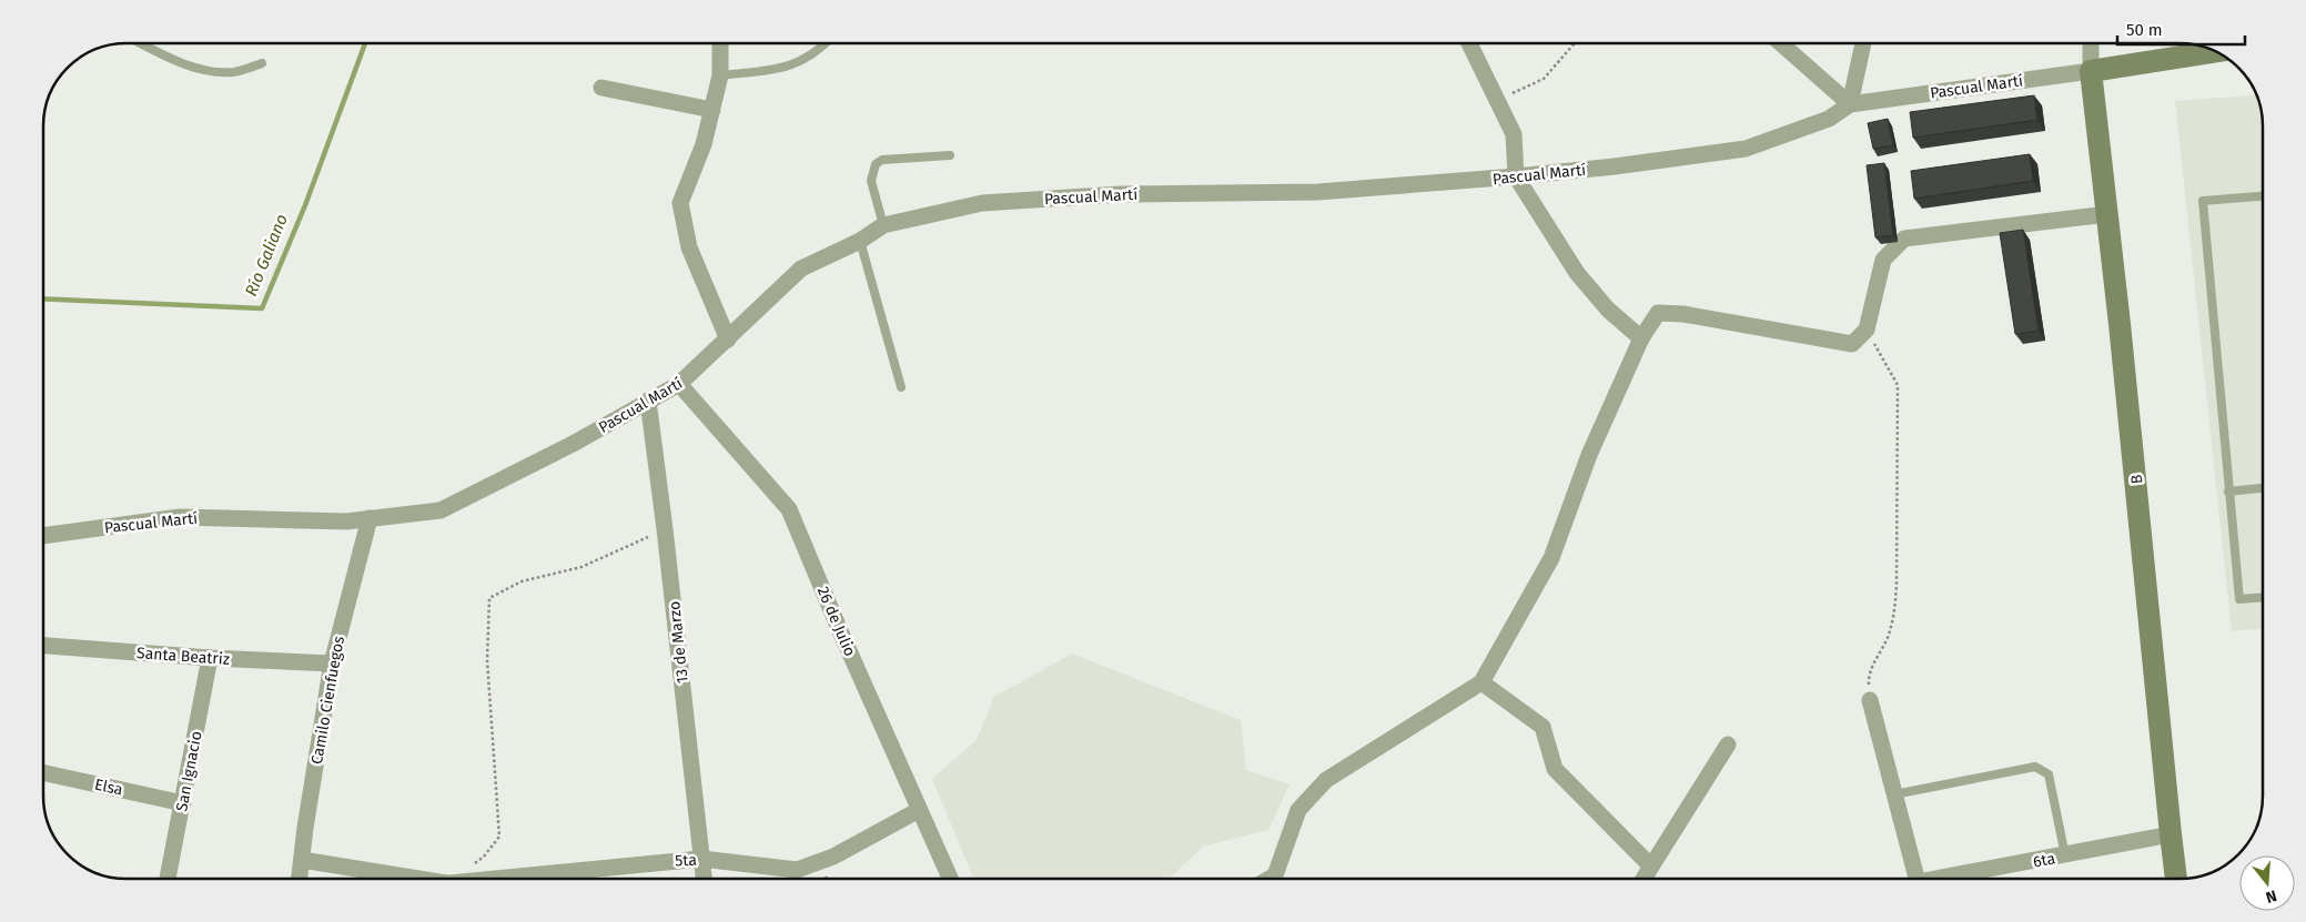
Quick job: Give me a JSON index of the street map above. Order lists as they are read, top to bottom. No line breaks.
{"streets":{"street":["Pascual Martí","B","26 de Julio","13 de Marzo","Santa Beatriz","Camilo Cienfuegos","San Ignacio","Elsa","5ta","6ta"]},"crossings":[["Pascual Martí","B"],["Pascual Martí","26 de Julio"],["Pascual Martí","13 de Marzo"],["Pascual Martí","Camilo Cienfuegos"],["B","6ta"],["26 de Julio","5ta"],["13 de Marzo","5ta"],["Santa Beatriz","Camilo Cienfuegos"],["Santa Beatriz","San Ignacio"],["Camilo Cienfuegos","5ta"],["San Ignacio","Elsa"]],"water":["Río Galiano"],"scale_bar":"50 m","north":"bottom"}
